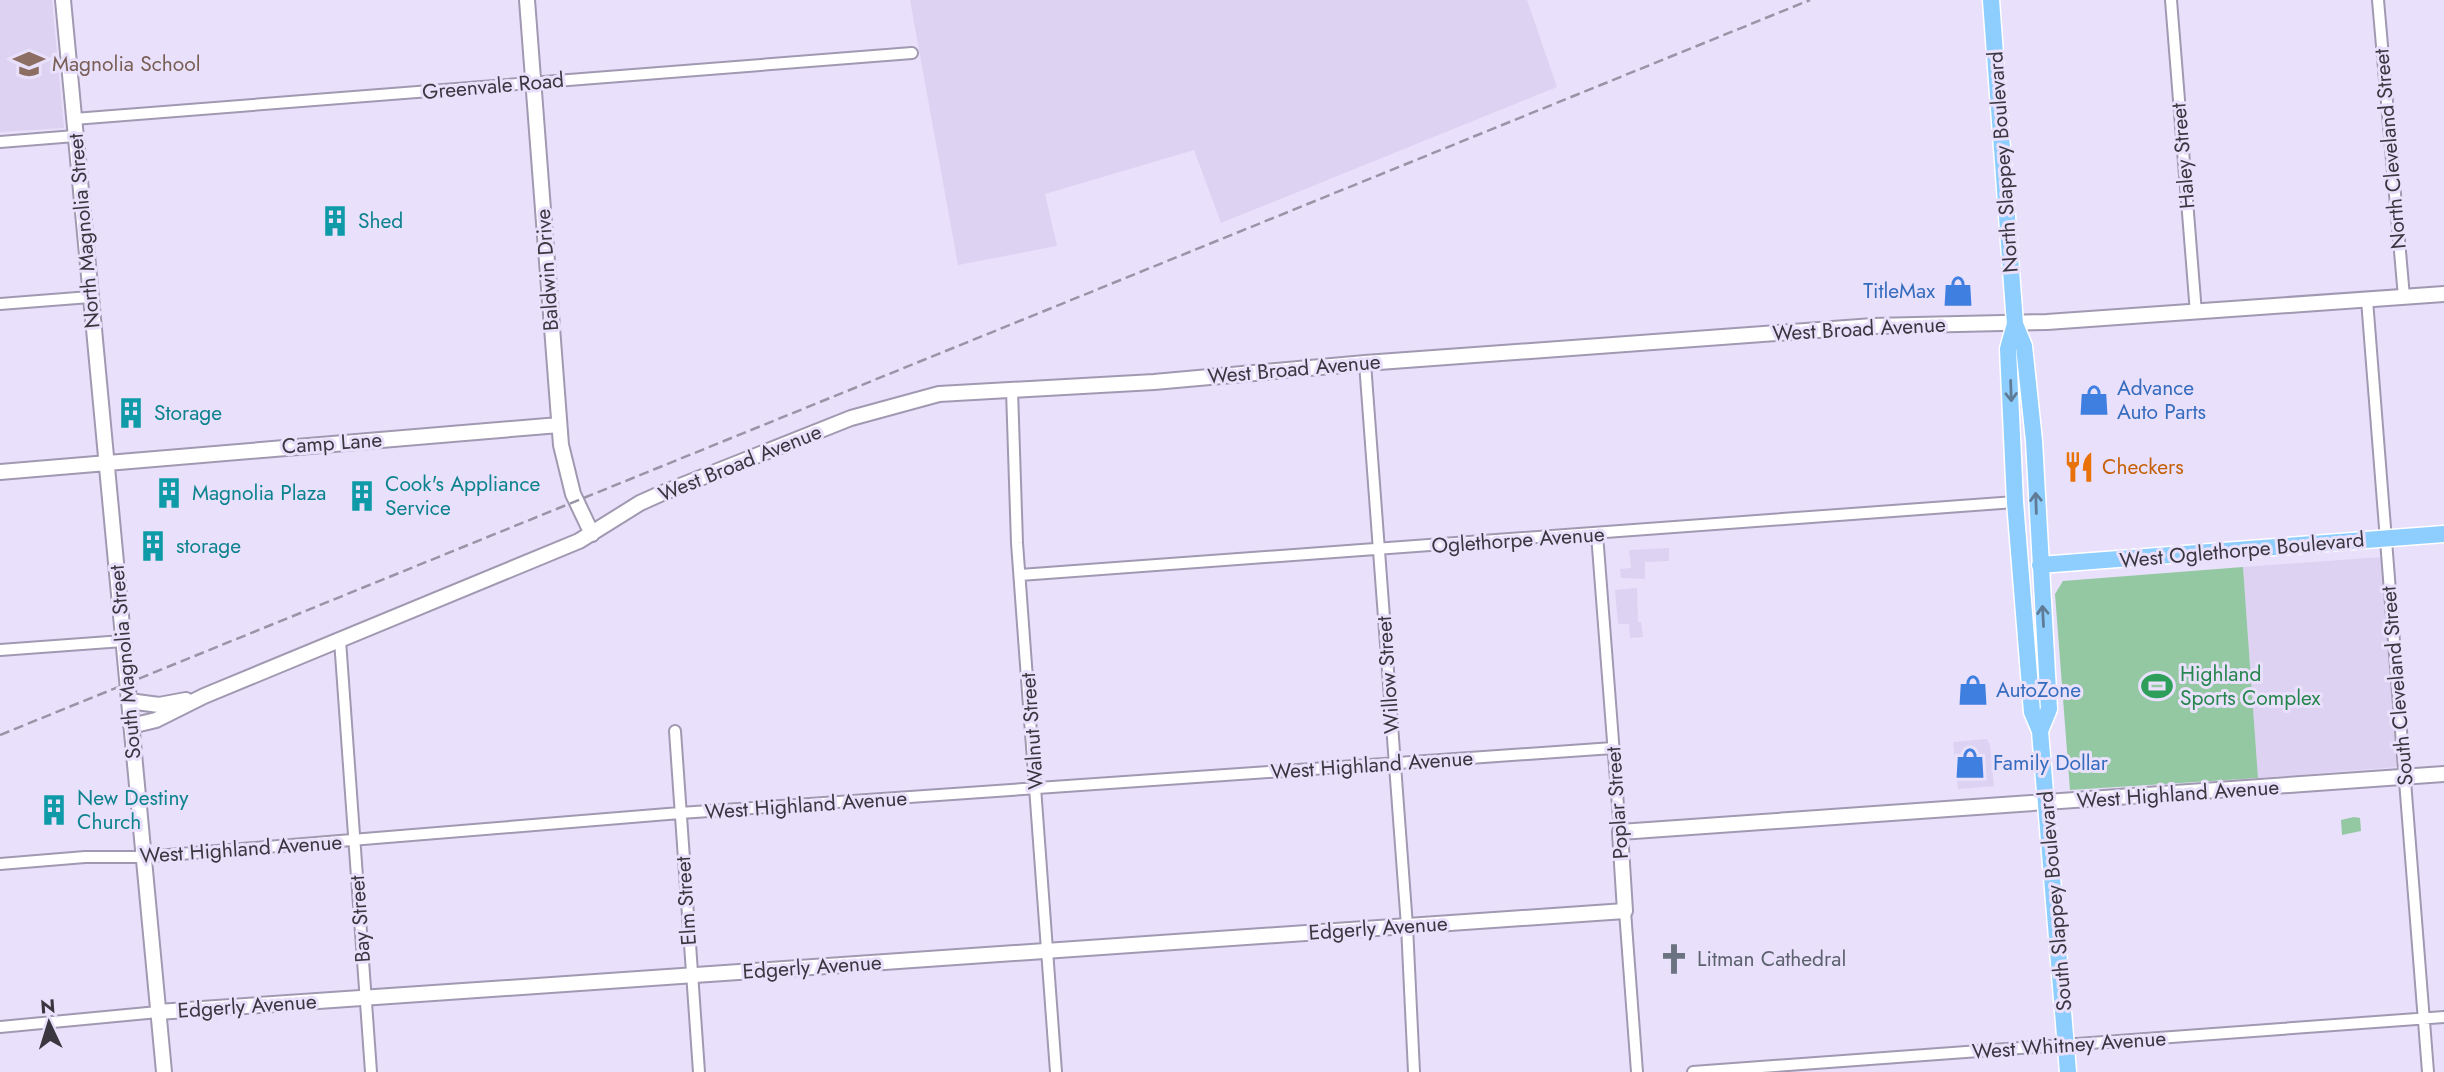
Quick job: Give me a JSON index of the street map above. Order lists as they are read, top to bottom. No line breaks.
{"streets":{"main road":["North Slappey Boulevard","West Oglethorpe Boulevard","South Slappey Boulevard"],"street":["Greenvale Road","North Cleveland Street","Haley Street","North Magnolia Street","Baldwin Drive","West Broad Avenue","Camp Lane","Oglethorpe Avenue","South Magnolia Street","Willow Street","South Cleveland Street","Walnut Street","West Highland Avenue","Poplar Street","Elm Street","Bay Street","Edgerly Avenue","West Whitney Avenue"]},"crossings":[["Greenvale Road","North Magnolia Street"],["Greenvale Road","Baldwin Drive"],["North Cleveland Street","West Broad Avenue"],["Haley Street","West Broad Avenue"],["North Slappey Boulevard","West Broad Avenue"],["North Slappey Boulevard","Oglethorpe Avenue"],["North Slappey Boulevard","West Oglethorpe Boulevard"],["North Slappey Boulevard","South Slappey Boulevard"],["North Magnolia Street","Camp Lane"],["North Magnolia Street","South Magnolia Street"],["Baldwin Drive","West Broad Avenue"],["Baldwin Drive","Camp Lane"],["West Broad Avenue","South Magnolia Street"],["West Broad Avenue","Willow Street"],["West Broad Avenue","South Cleveland Street"],["West Broad Avenue","Walnut Street"],["West Broad Avenue","Bay Street"],["Camp Lane","South Magnolia Street"],["Oglethorpe Avenue","Willow Street"],["Oglethorpe Avenue","Walnut Street"],["Oglethorpe Avenue","Poplar Street"],["West Oglethorpe Boulevard","South Cleveland Street"],["West Oglethorpe Boulevard","South Slappey Boulevard"],["South Magnolia Street","West Highland Avenue"],["South Magnolia Street","Edgerly Avenue"],["Willow Street","West Highland Avenue"],["Willow Street","Edgerly Avenue"],["South Cleveland Street","West Highland Avenue"],["South Cleveland Street","West Whitney Avenue"],["Walnut Street","West Highland Avenue"],["Walnut Street","Edgerly Avenue"],["West Highland Avenue","Poplar Street"],["West Highland Avenue","Elm Street"],["West Highland Avenue","South Slappey Boulevard"],["West Highland Avenue","Bay Street"],["Poplar Street","Edgerly Avenue"],["Elm Street","Edgerly Avenue"],["South Slappey Boulevard","West Whitney Avenue"],["Bay Street","Edgerly Avenue"]],"places":{"school or university":["Magnolia School"],"building":["Shed","Storage","Magnolia Plaza","Cook's Appliance Service","storage","New Destiny Church"],"shop":["TitleMax","Advance Auto Parts","AutoZone","Family Dollar"],"restaurant":["Checkers"],"sports":["Highland Sports Complex"],"church":["Litman Cathedral"]},"north":"top"}
